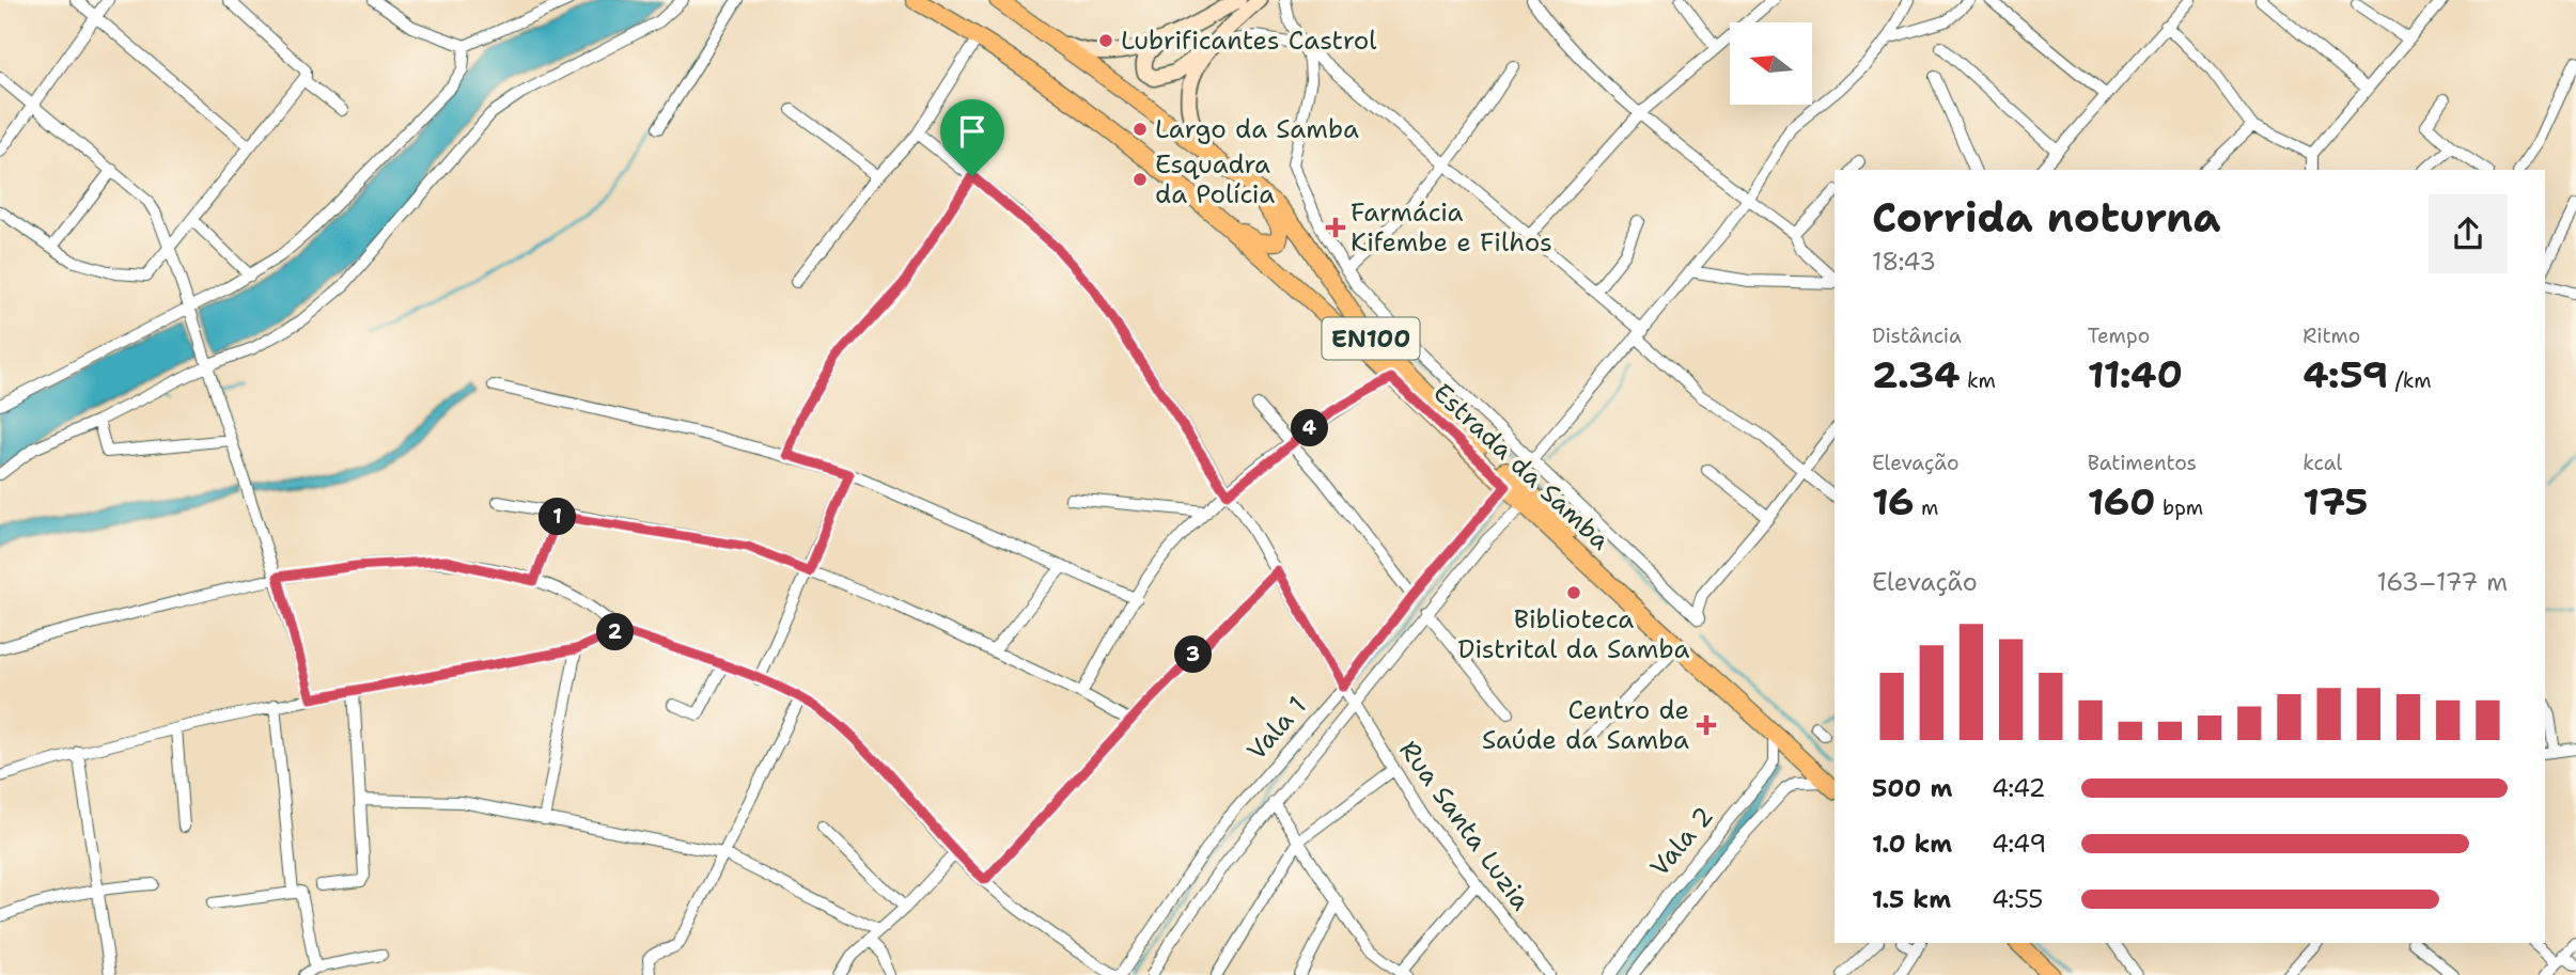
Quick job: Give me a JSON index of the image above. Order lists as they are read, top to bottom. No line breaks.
{"streets":{"main road":["EN100","Estrada da Samba"],"street":["Vala 1","Rua Santa Luzia","Vala 2"]},"crossings":[["Estrada da Samba","Vala 1"],["Estrada da Samba","Vala 2"],["Vala 1","Rua Santa Luzia"]],"places":{"other":["Lubrificantes Castrol","Largo da Samba","Esquadra da Polícia","Biblioteca Distrital da Samba"],"health":["Farmácia Kifembe e Filhos","Centro de Saúde da Samba"]},"north":"left","page":{"heading":["Corrida noturna","18:43"],"stats":[["Distância","2.34 km"],["Tempo","11:40"],["Ritmo","4:59 /km"],["Elevação","16 m"],["Batimentos","160 bpm"],["kcal","175"]],"pins":["4","1","2","3"],"chart":["Elevação","163–177 m"],"list":[{"name":"500 m","note":"4:42"},{"name":"1.0 km","note":"4:49"},{"name":"1.5 km","note":"4:55"}]}}
